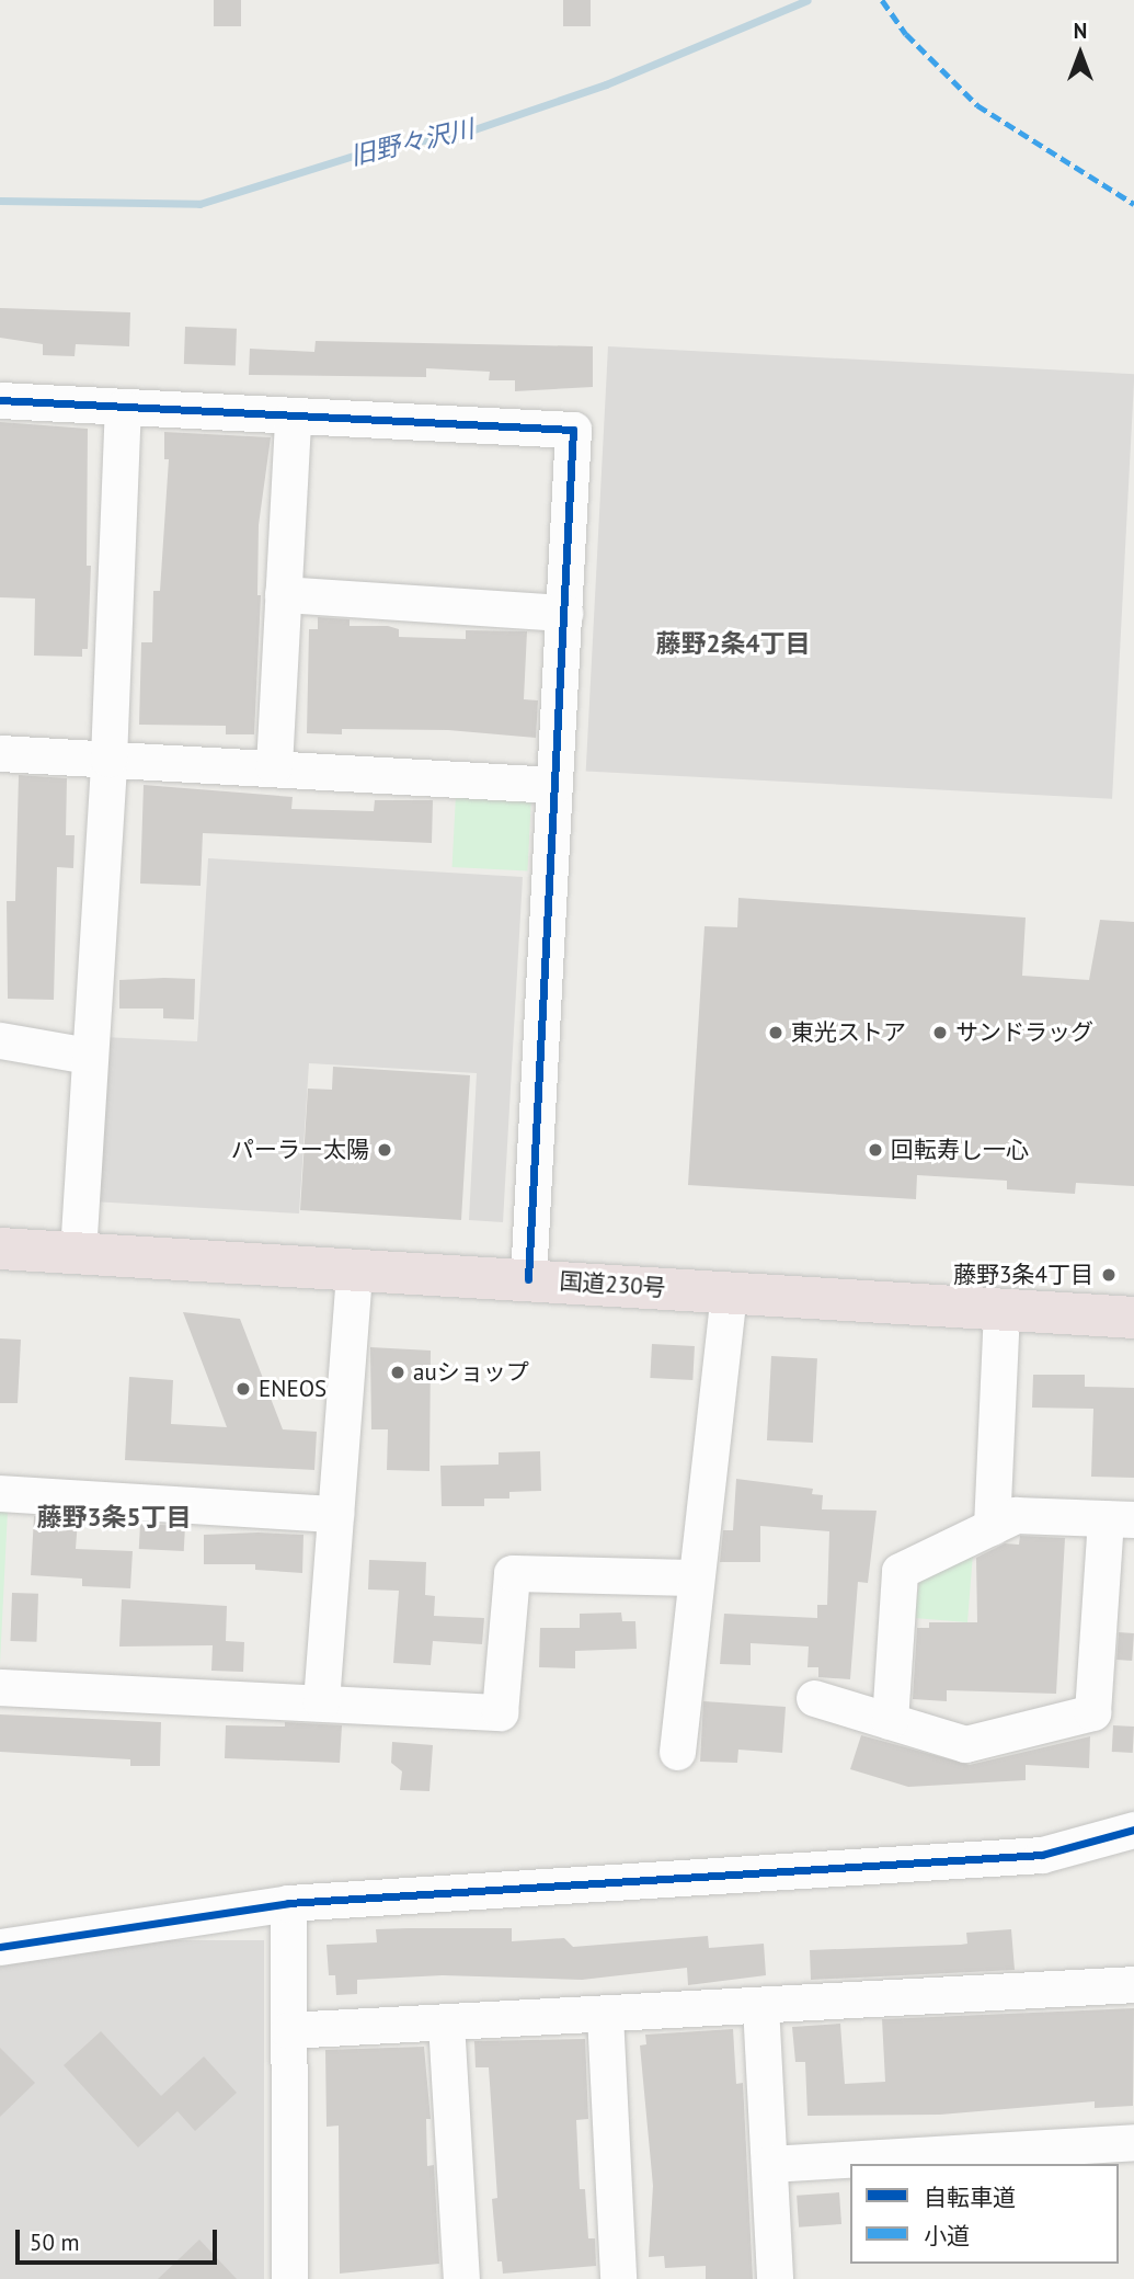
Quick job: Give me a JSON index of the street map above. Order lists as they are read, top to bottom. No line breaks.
{"streets":{"highway":["国道230号"]},"districts":["藤野2条4丁目","藤野3条5丁目"],"water":["旧野々沢川"],"places":["東光ストア","サンドラッグ","パーラー太陽","回転寿し一心","藤野3条4丁目","auショップ","ENEOS"],"legend":["自転車道","小道"],"scale_bar":"50 m","north":"top"}
